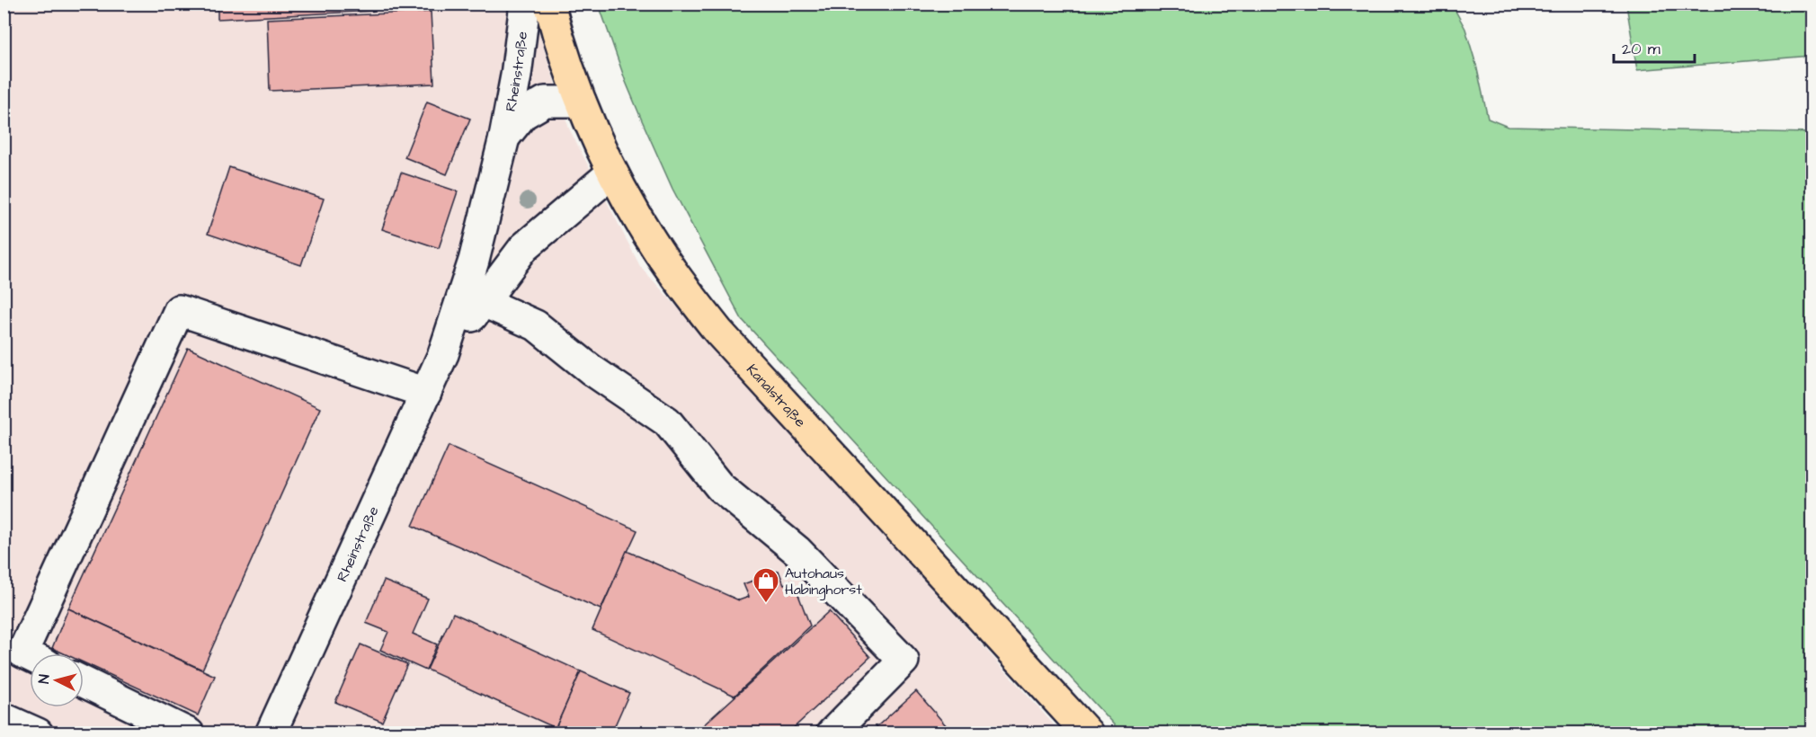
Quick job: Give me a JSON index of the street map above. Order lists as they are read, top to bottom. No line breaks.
{"streets":{"main road":["Kanalstraße"],"street":["Rheinstraße"]},"crossings":[["Rheinstraße","Kanalstraße"]],"places":{"shop":["Autohaus Habinghorst"]},"scale_bar":"20 m","north":"left"}
